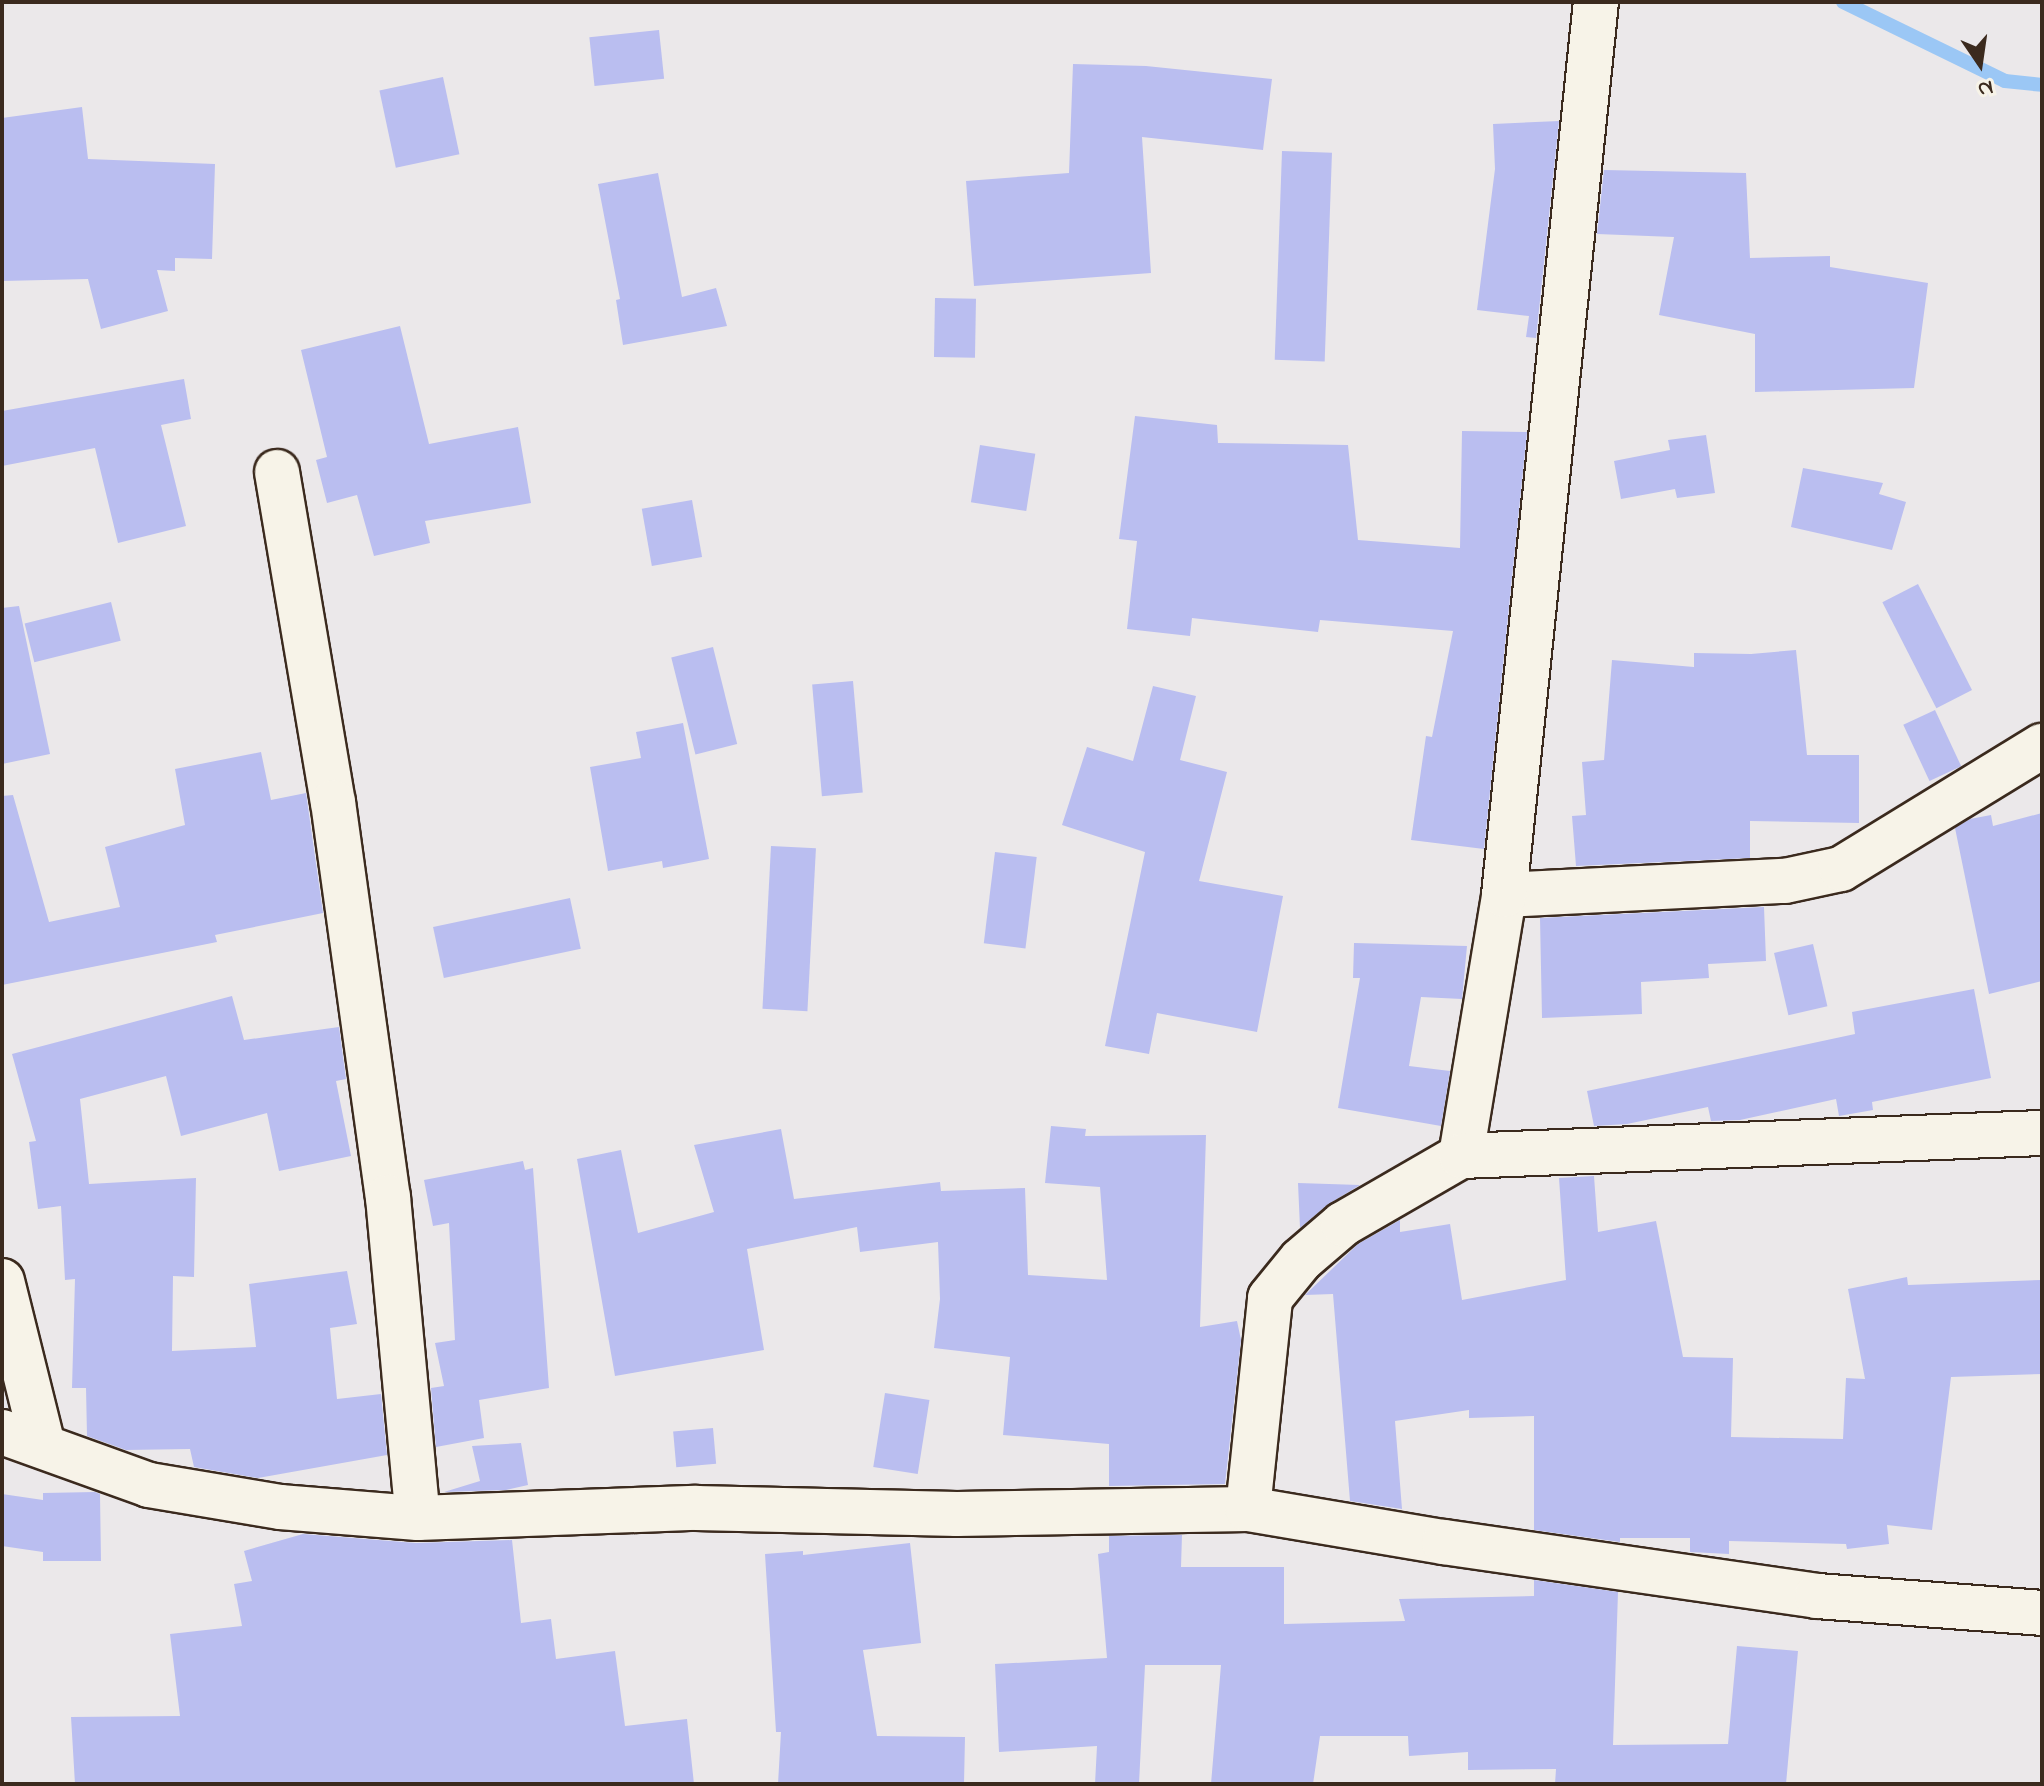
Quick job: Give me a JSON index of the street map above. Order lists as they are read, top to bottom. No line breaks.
{"north":"bottom"}
